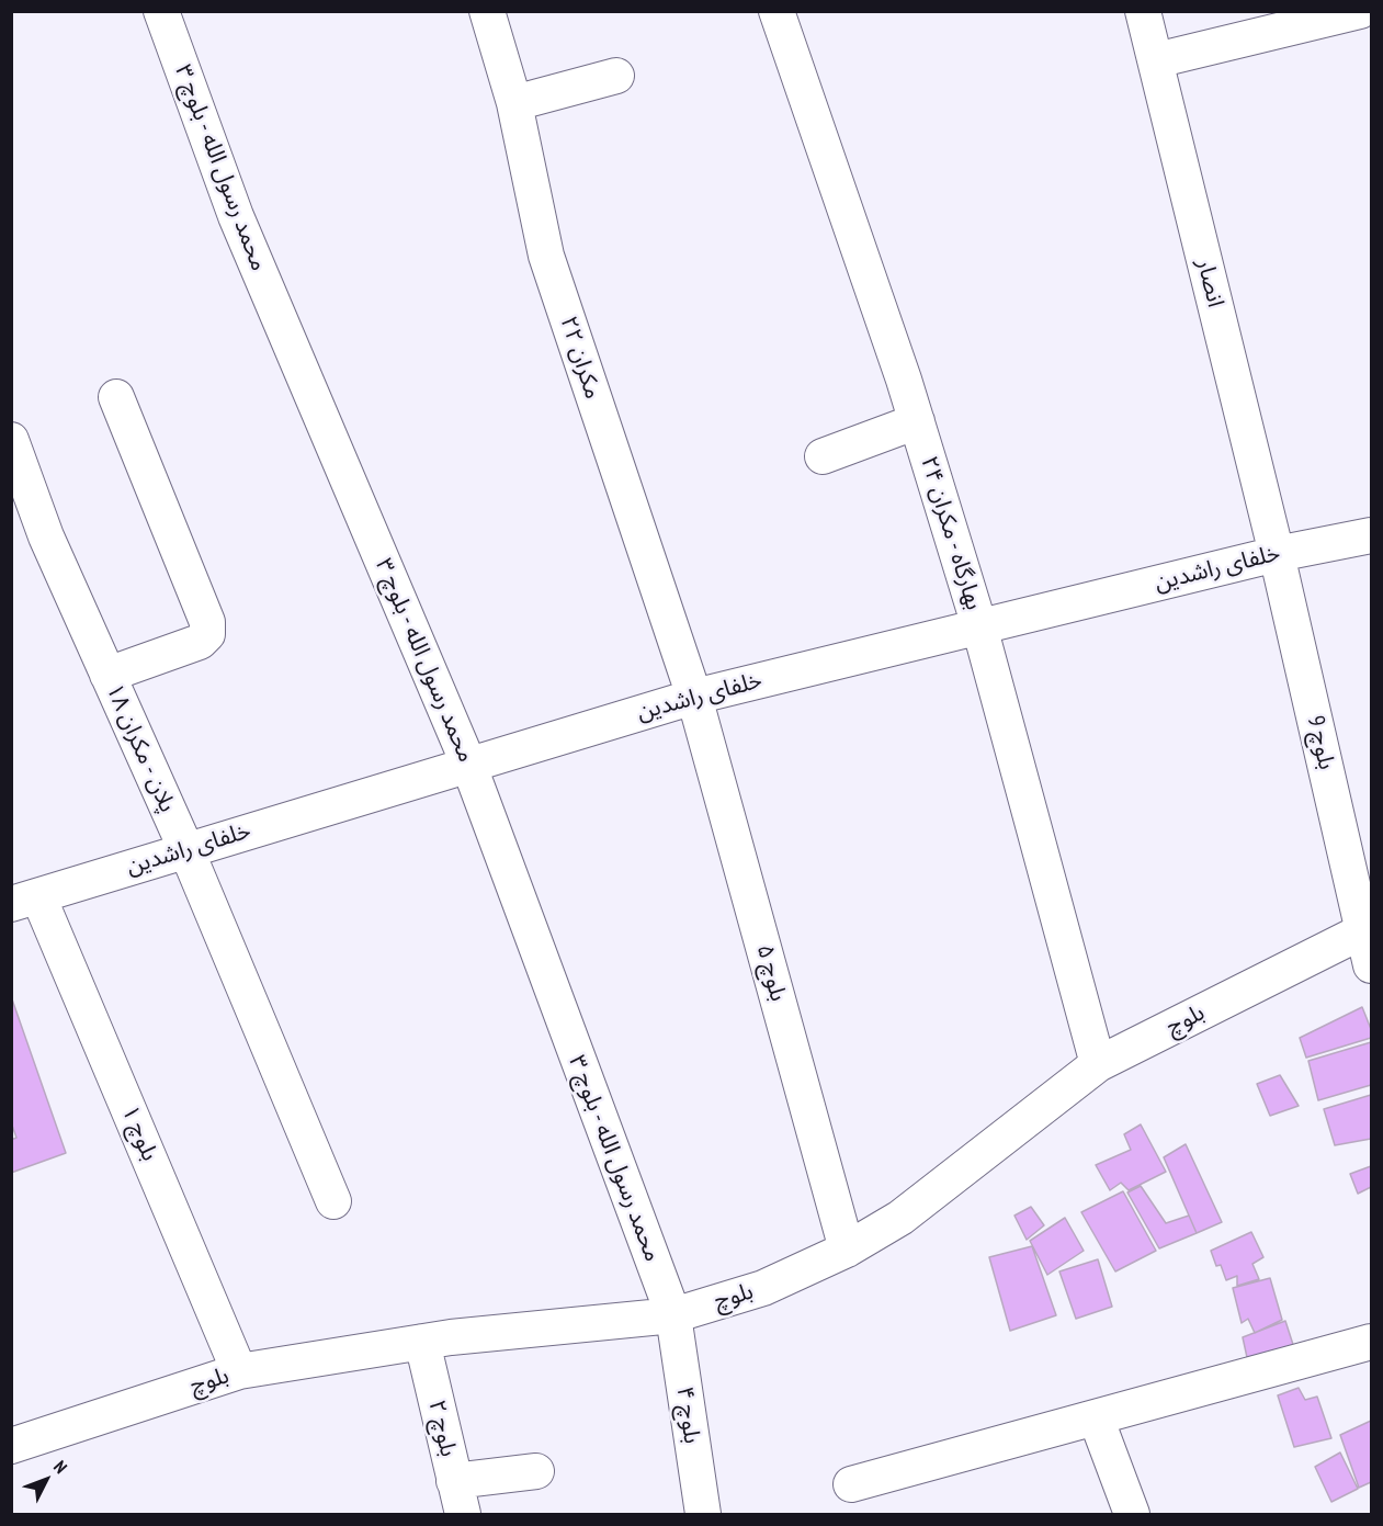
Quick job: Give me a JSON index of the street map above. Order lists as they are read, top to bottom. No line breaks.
{"streets":{"street":["محمد رسول الله - بلوچ ۳","انصار","مکران ۲۲","بهارگاه - مکران ۲۴","خلفای راشدین","بلوچ 9","پلان - مکران ۱۸","بلوچ ۵","بلوچ","بلوچ ۱","بلوچ ۴","بلوچ ۲"]},"crossings":[["محمد رسول الله - بلوچ ۳","خلفای راشدین"],["محمد رسول الله - بلوچ ۳","بلوچ"],["محمد رسول الله - بلوچ ۳","بلوچ ۴"],["انصار","خلفای راشدین"],["انصار","بلوچ 9"],["مکران ۲۲","خلفای راشدین"],["مکران ۲۲","بلوچ ۵"],["بهارگاه - مکران ۲۴","خلفای راشدین"],["بهارگاه - مکران ۲۴","بلوچ"],["خلفای راشدین","بلوچ 9"],["خلفای راشدین","پلان - مکران ۱۸"],["خلفای راشدین","بلوچ ۵"],["خلفای راشدین","بلوچ ۱"],["بلوچ 9","بلوچ"],["بلوچ ۵","بلوچ"],["بلوچ","بلوچ ۱"],["بلوچ","بلوچ ۴"],["بلوچ","بلوچ ۲"]],"north":"top right"}
